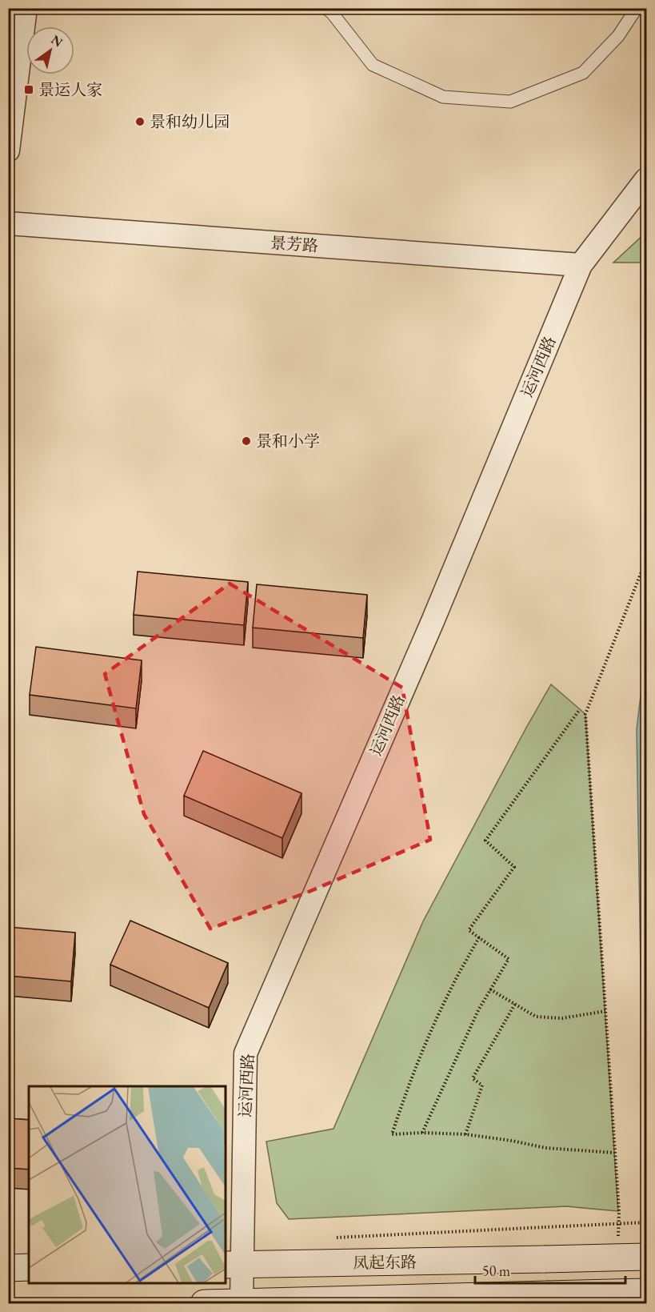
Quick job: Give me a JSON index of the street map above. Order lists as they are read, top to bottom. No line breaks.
{"streets":{"main road":["凤起东路"],"street":["景芳路","运河西路"]},"crossings":[["景芳路","运河西路"],["运河西路","凤起东路"]],"places":{"transit":["景运人家"],"other":["景和幼儿园","景和小学"]},"scale_bar":"50 m","north":"top right"}
